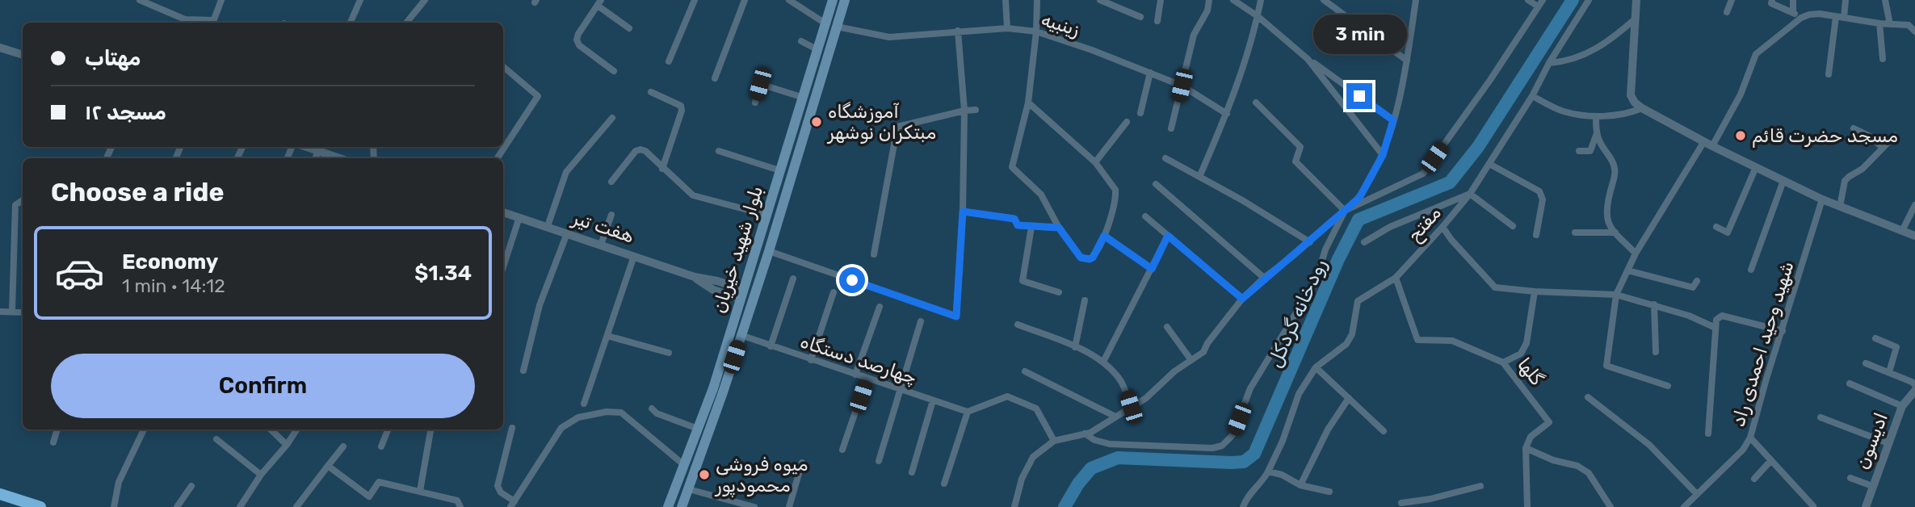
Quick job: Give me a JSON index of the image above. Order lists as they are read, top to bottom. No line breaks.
{"streets":{"main road":["بلوار شهید خیریان"],"street":["زینبیه","مفتح","هفت تیر","شهید وحید احمدی راد","چهارصد دستگاه","گلها","ادیسون"]},"crossings":[["زینبیه","بلوار شهید خیریان"],["مفتح","گلها"],["هفت تیر","بلوار شهید خیریان"],["بلوار شهید خیریان","چهارصد دستگاه"]],"water":["رودخانه گردکل"],"places":["آموزشگاه مبتکران نوشهر","مسجد حضرت قائم","میوه فروشی محمودپور"],"page":{"bubble":"3 min","banner":["مهتاب","مسجد ۱۲"],"heading":"Choose a ride","list":[{"name":"Economy","note":"1 min · 14:12","value":"$1.34"}],"buttons":"Confirm"}}
